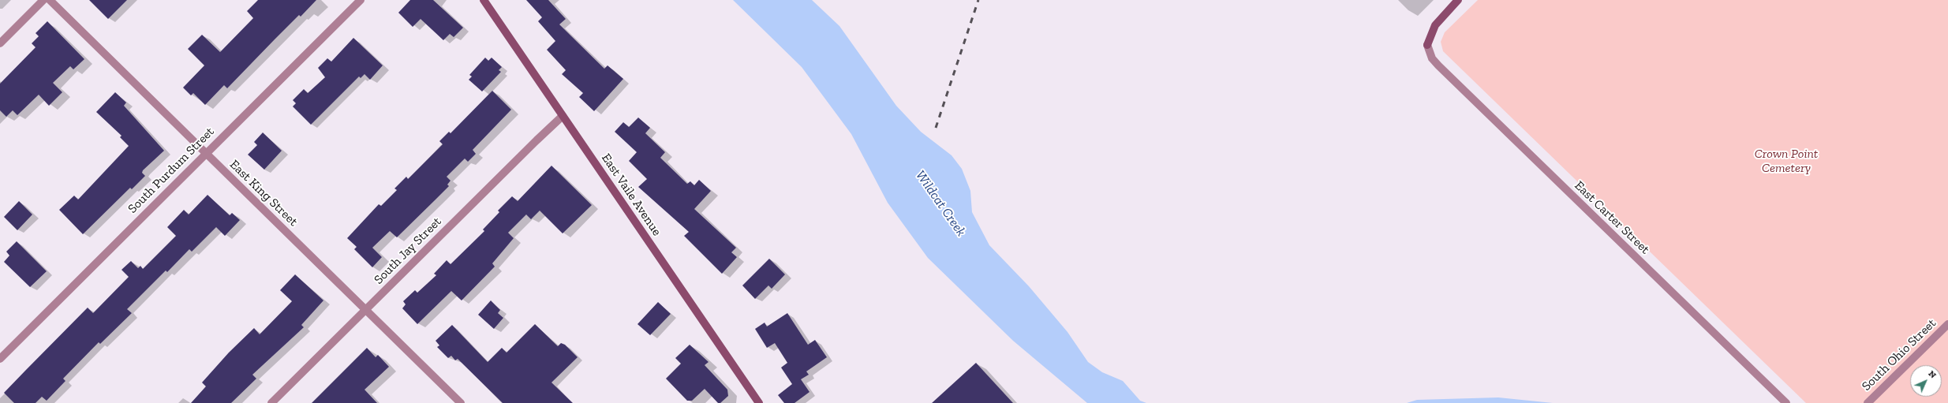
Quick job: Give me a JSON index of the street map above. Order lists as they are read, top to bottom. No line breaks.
{"streets":{"street":["South Purdum Street","East King Street","East Vaile Avenue","East Carter Street","South Jay Street","South Ohio Street"]},"crossings":[["South Purdum Street","East King Street"],["East King Street","South Jay Street"],["East Vaile Avenue","South Jay Street"]],"water":["Wildcat Creek"],"parks":["Crown Point Cemetery"],"north":"top right"}
